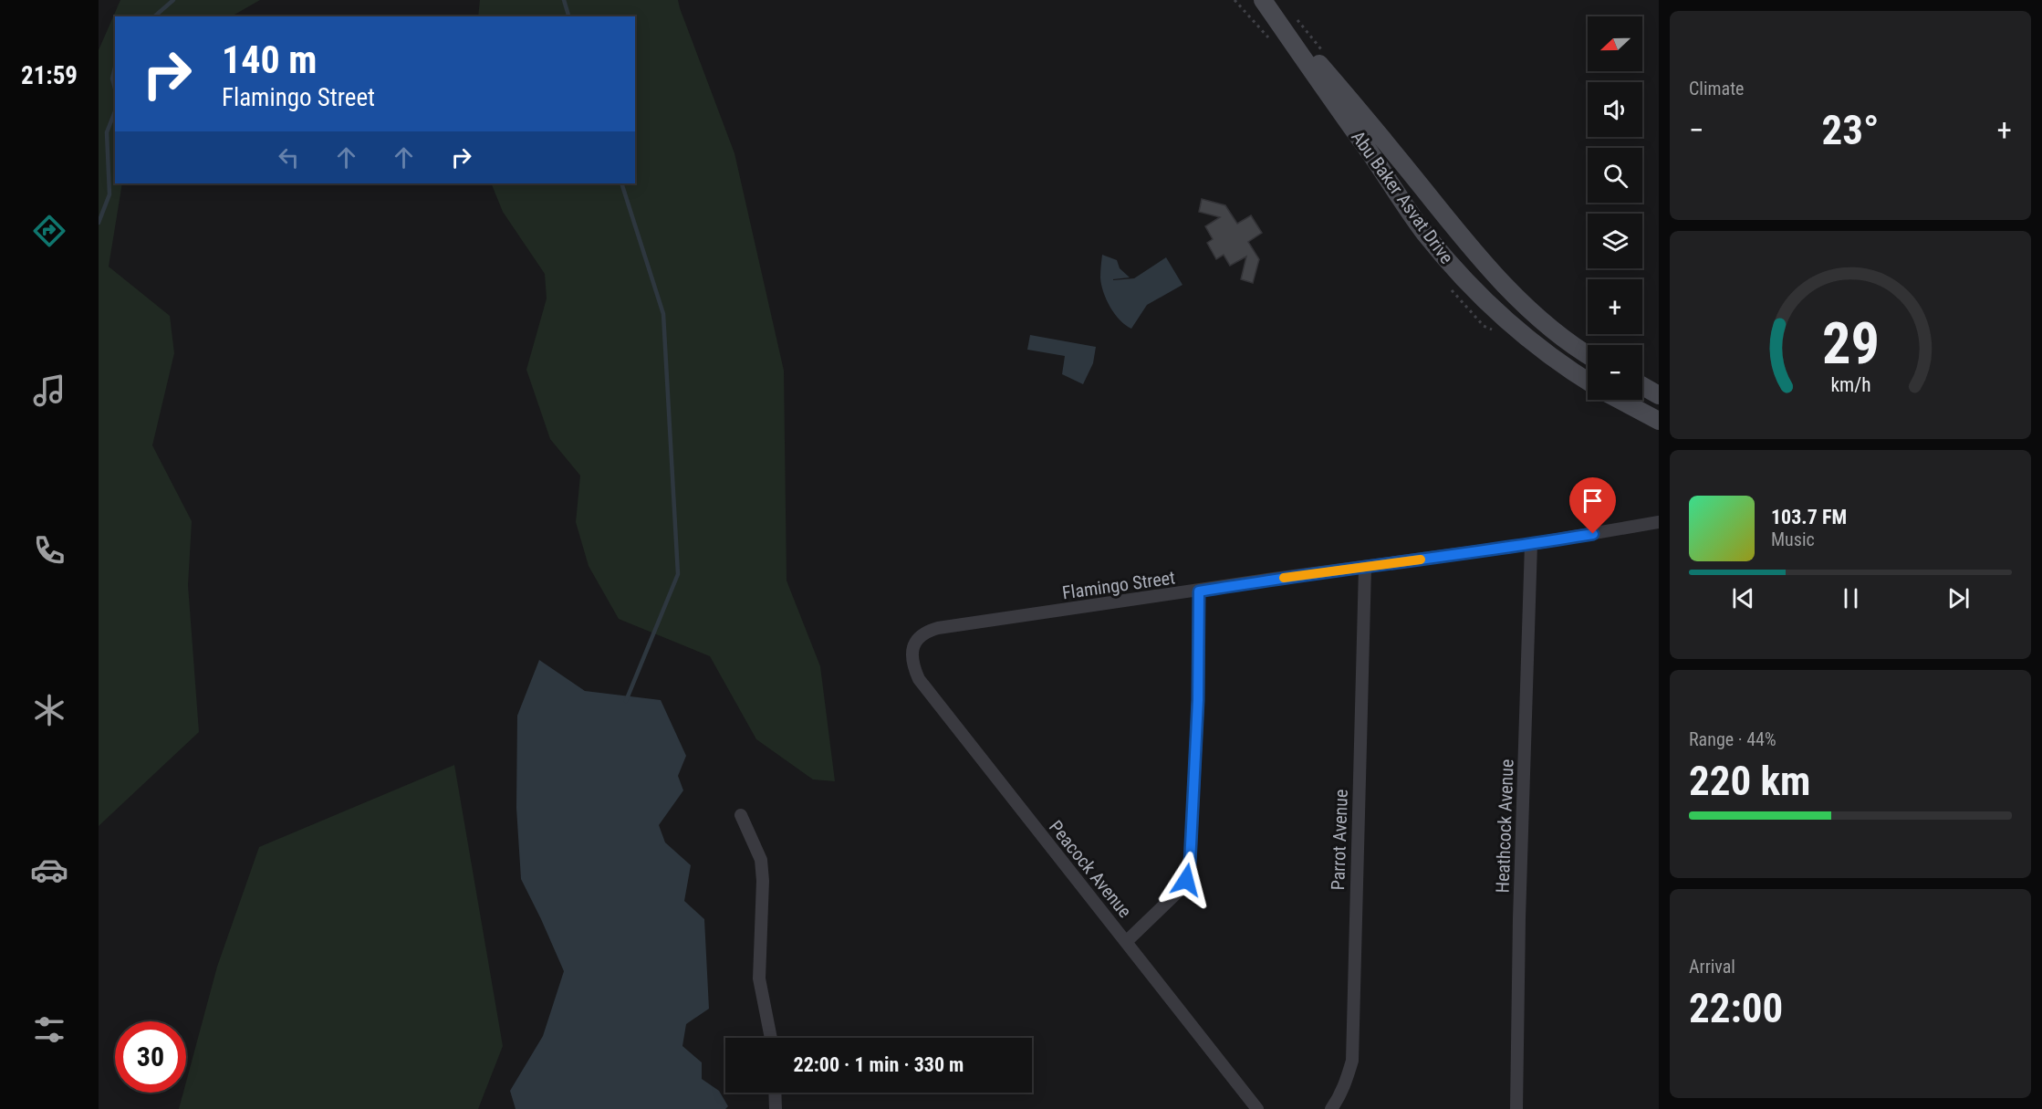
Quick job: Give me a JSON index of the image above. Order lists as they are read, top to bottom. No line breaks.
{"streets":{"main road":["Abu Baker Asvat Drive"],"street":["Flamingo Street","Heathcock Avenue","Parrot Avenue","Peacock Avenue"]},"crossings":[["Flamingo Street","Heathcock Avenue"],["Flamingo Street","Parrot Avenue"],["Flamingo Street","Peacock Avenue"]],"north":"left","page":{"tabs":"21:59","tile":["Climate",["Range · 44%","220 km"],["Arrival","22:00"]],"map_buttons":["+","−"],"turn":["140 m","Flamingo Street"],"heat":["−","23°","+"],"song":["103.7 FM","Music"],"limit":"30","trip":"22:00 · 1 min · 330 m","gauge":["29","km/h"]}}
